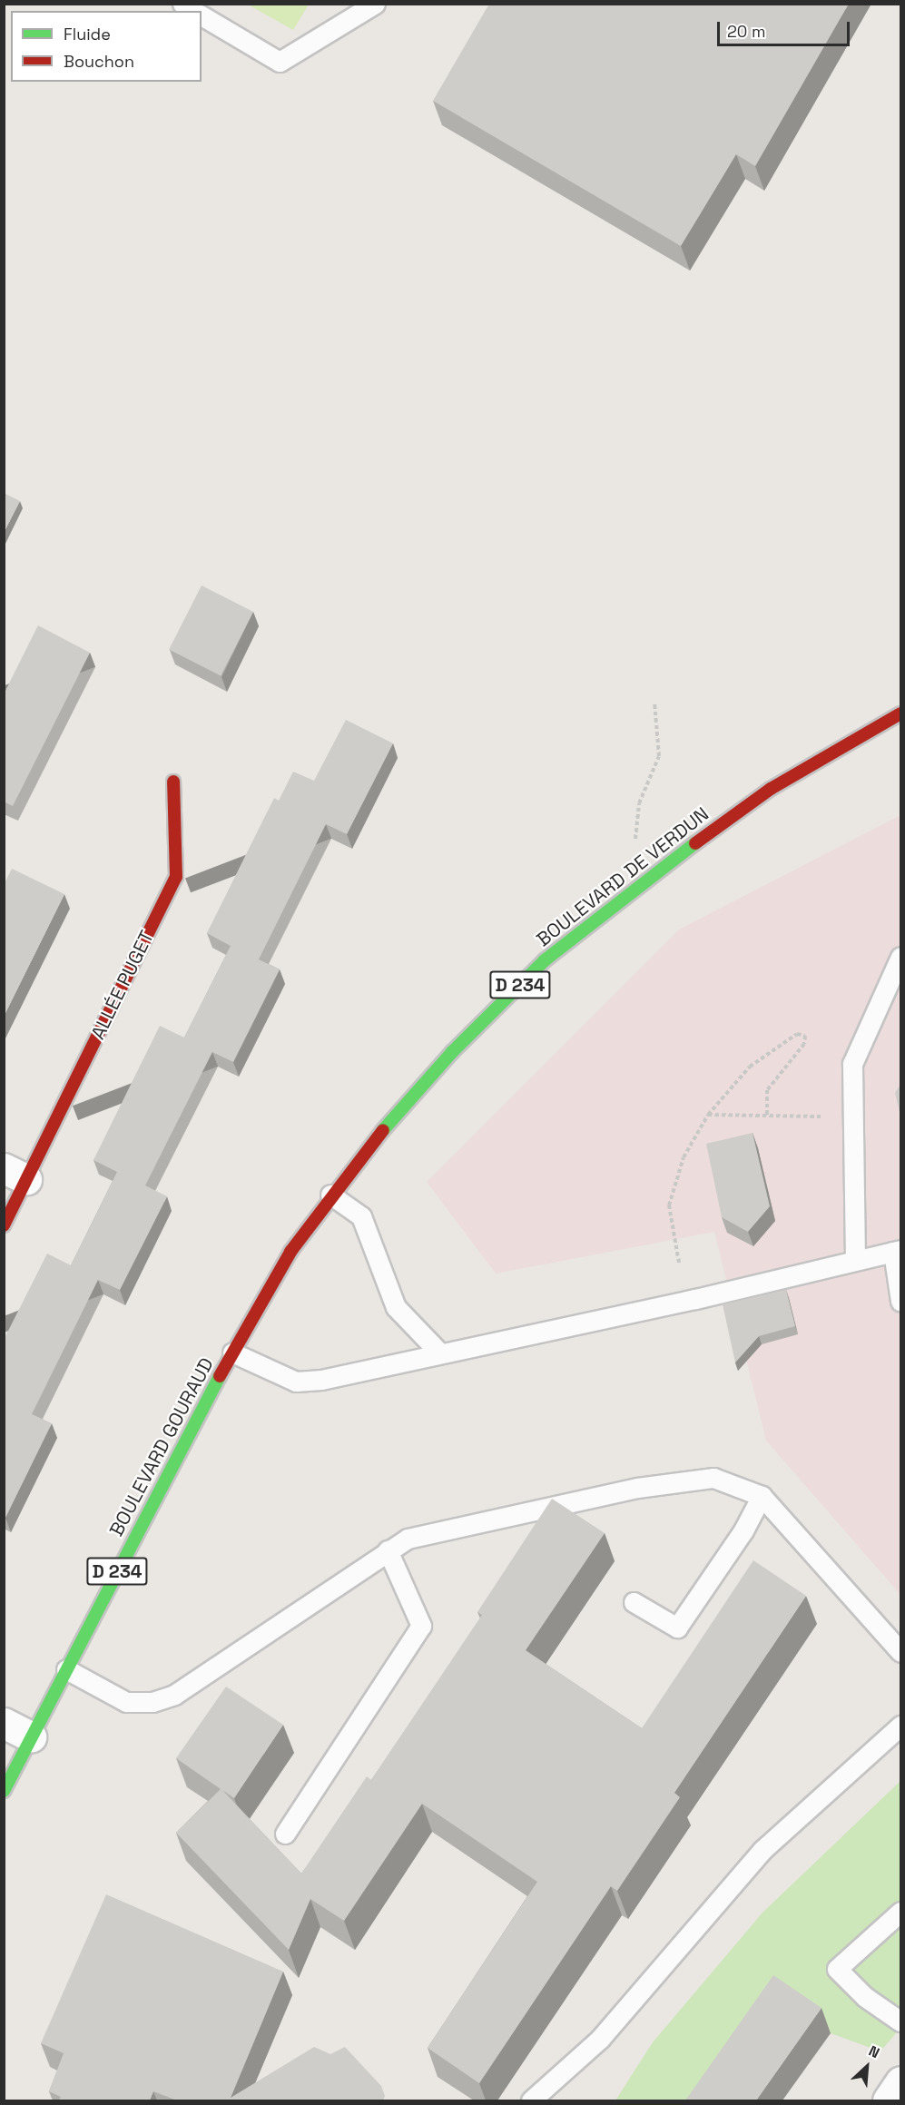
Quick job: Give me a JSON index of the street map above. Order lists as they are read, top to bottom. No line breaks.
{"streets":{"main road":["BOULEVARD DE VERDUN","ALLÉE PUGET","D 234","BOULEVARD GOURAUD"]},"crossings":[["BOULEVARD DE VERDUN","BOULEVARD GOURAUD"]],"legend":["Fluide","Bouchon"],"scale_bar":"20 m","north":"top right"}
